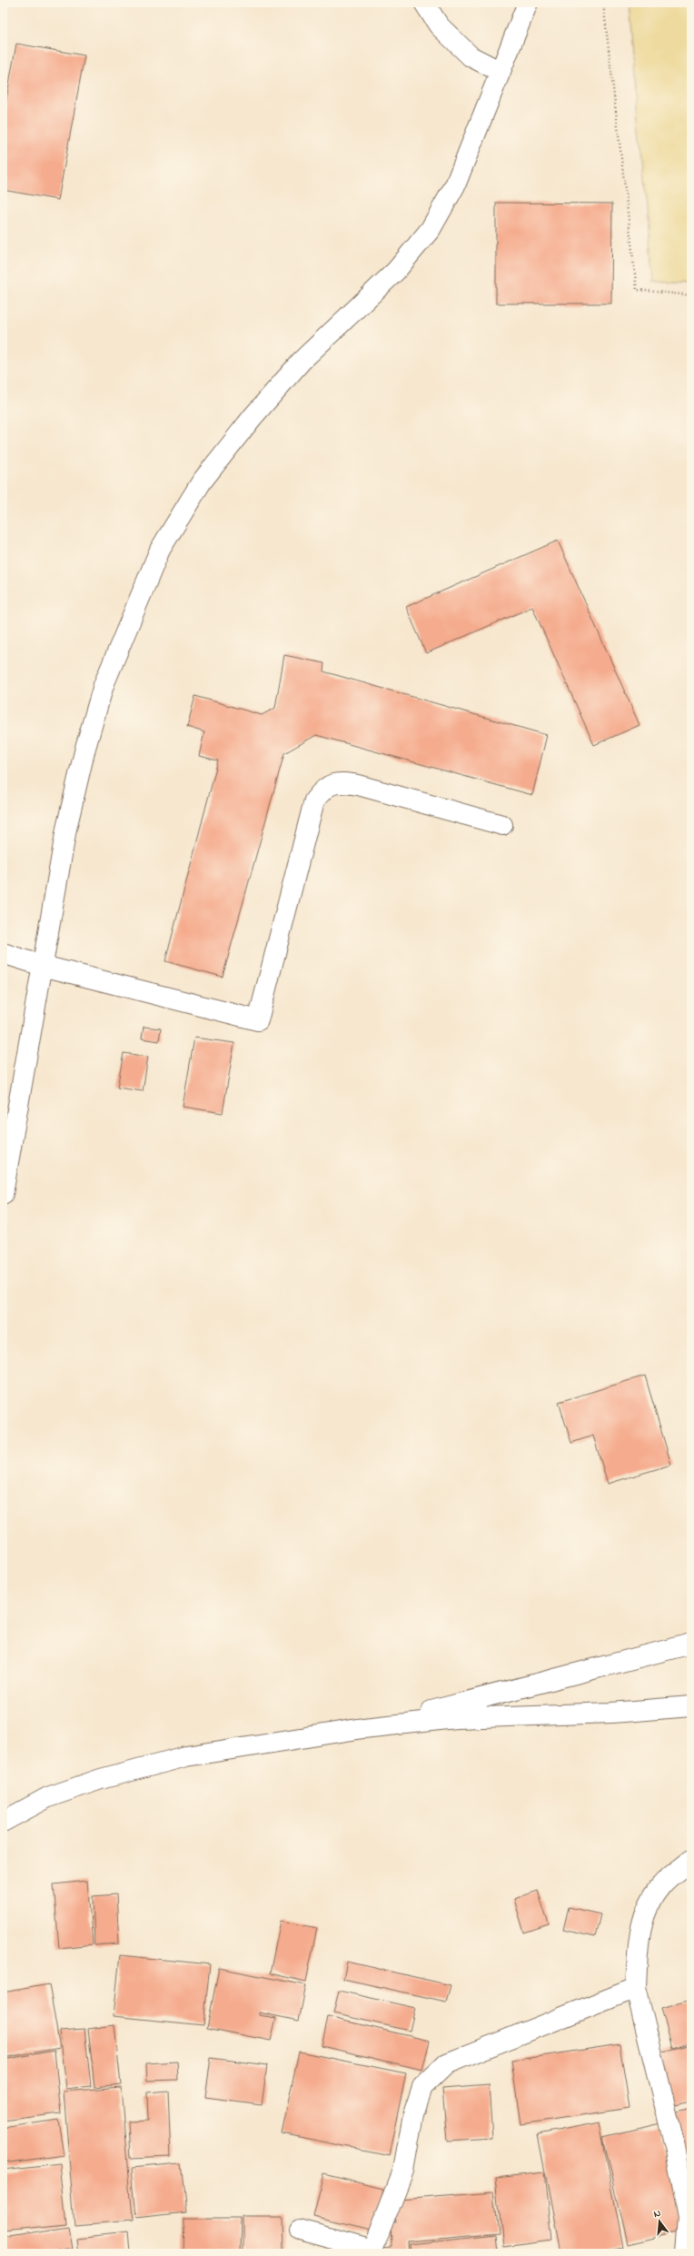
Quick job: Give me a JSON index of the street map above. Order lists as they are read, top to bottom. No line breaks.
{"north":"top"}
